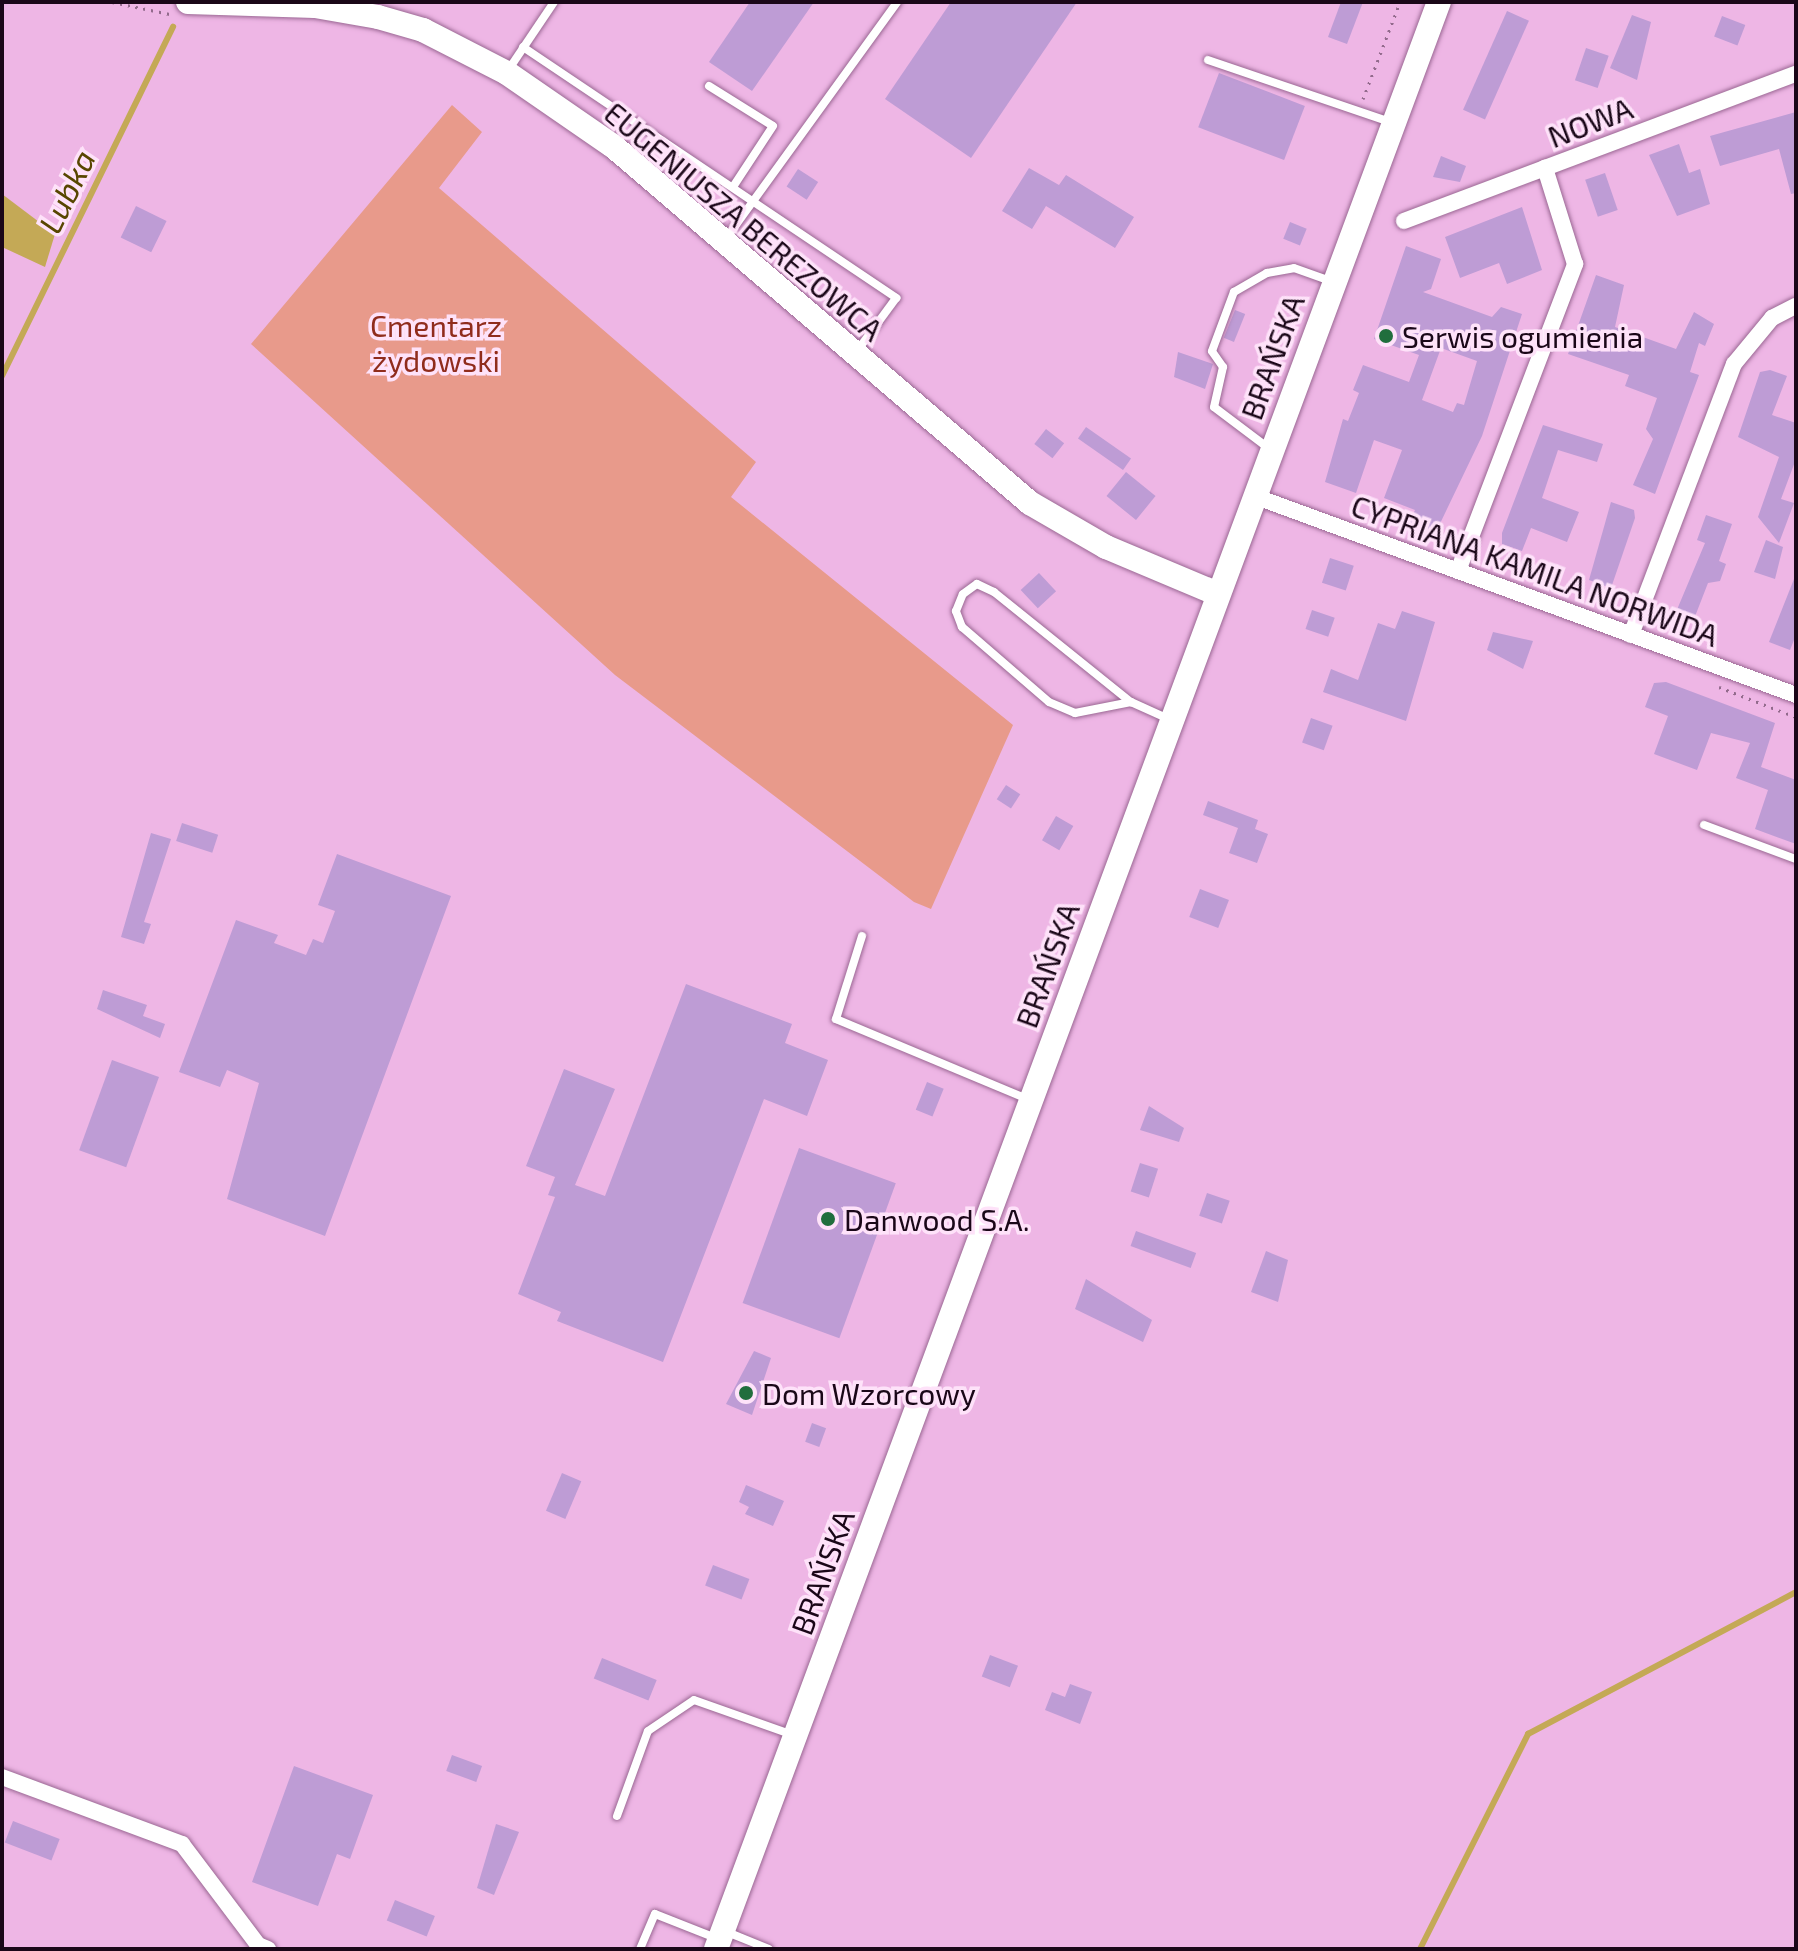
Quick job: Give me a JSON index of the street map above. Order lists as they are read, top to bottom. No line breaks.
{"streets":{"street":["NOWA","EUGENIUSZA BEREZOWCA","BRAŃSKA","CYPRIANA KAMILA NORWIDA"]},"crossings":[["EUGENIUSZA BEREZOWCA","BRAŃSKA"],["BRAŃSKA","CYPRIANA KAMILA NORWIDA"]],"water":["Lubka"],"parks":["Cmentarz żydowski"],"places":["Serwis ogumienia","Danwood S.A.","Dom Wzorcowy"]}
